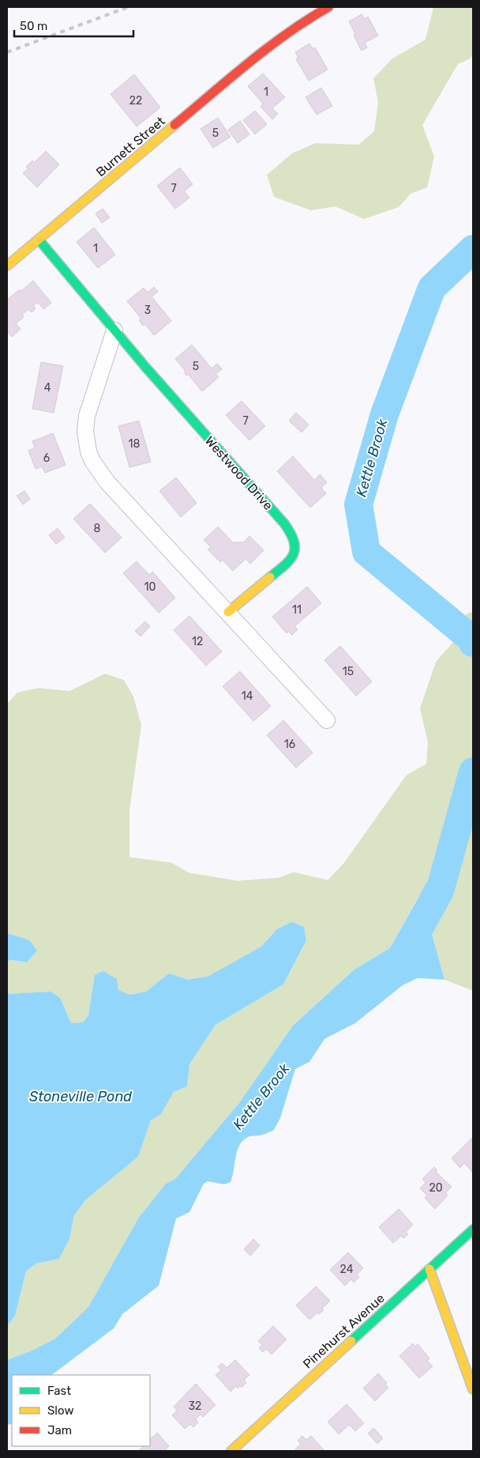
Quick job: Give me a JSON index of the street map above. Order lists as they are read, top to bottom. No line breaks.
{"streets":{"street":["Burnett Street","Westwood Drive","Pinehurst Avenue"]},"crossings":[["Burnett Street","Westwood Drive"]],"water":["Kettle Brook","Stoneville Pond"],"house_numbers":["1","22","5","7","1","3","5","4","7","18","6","8","10","11","12","15","14","16","20","24","32"],"legend":["Fast","Slow","Jam"],"scale_bar":"50 m"}
